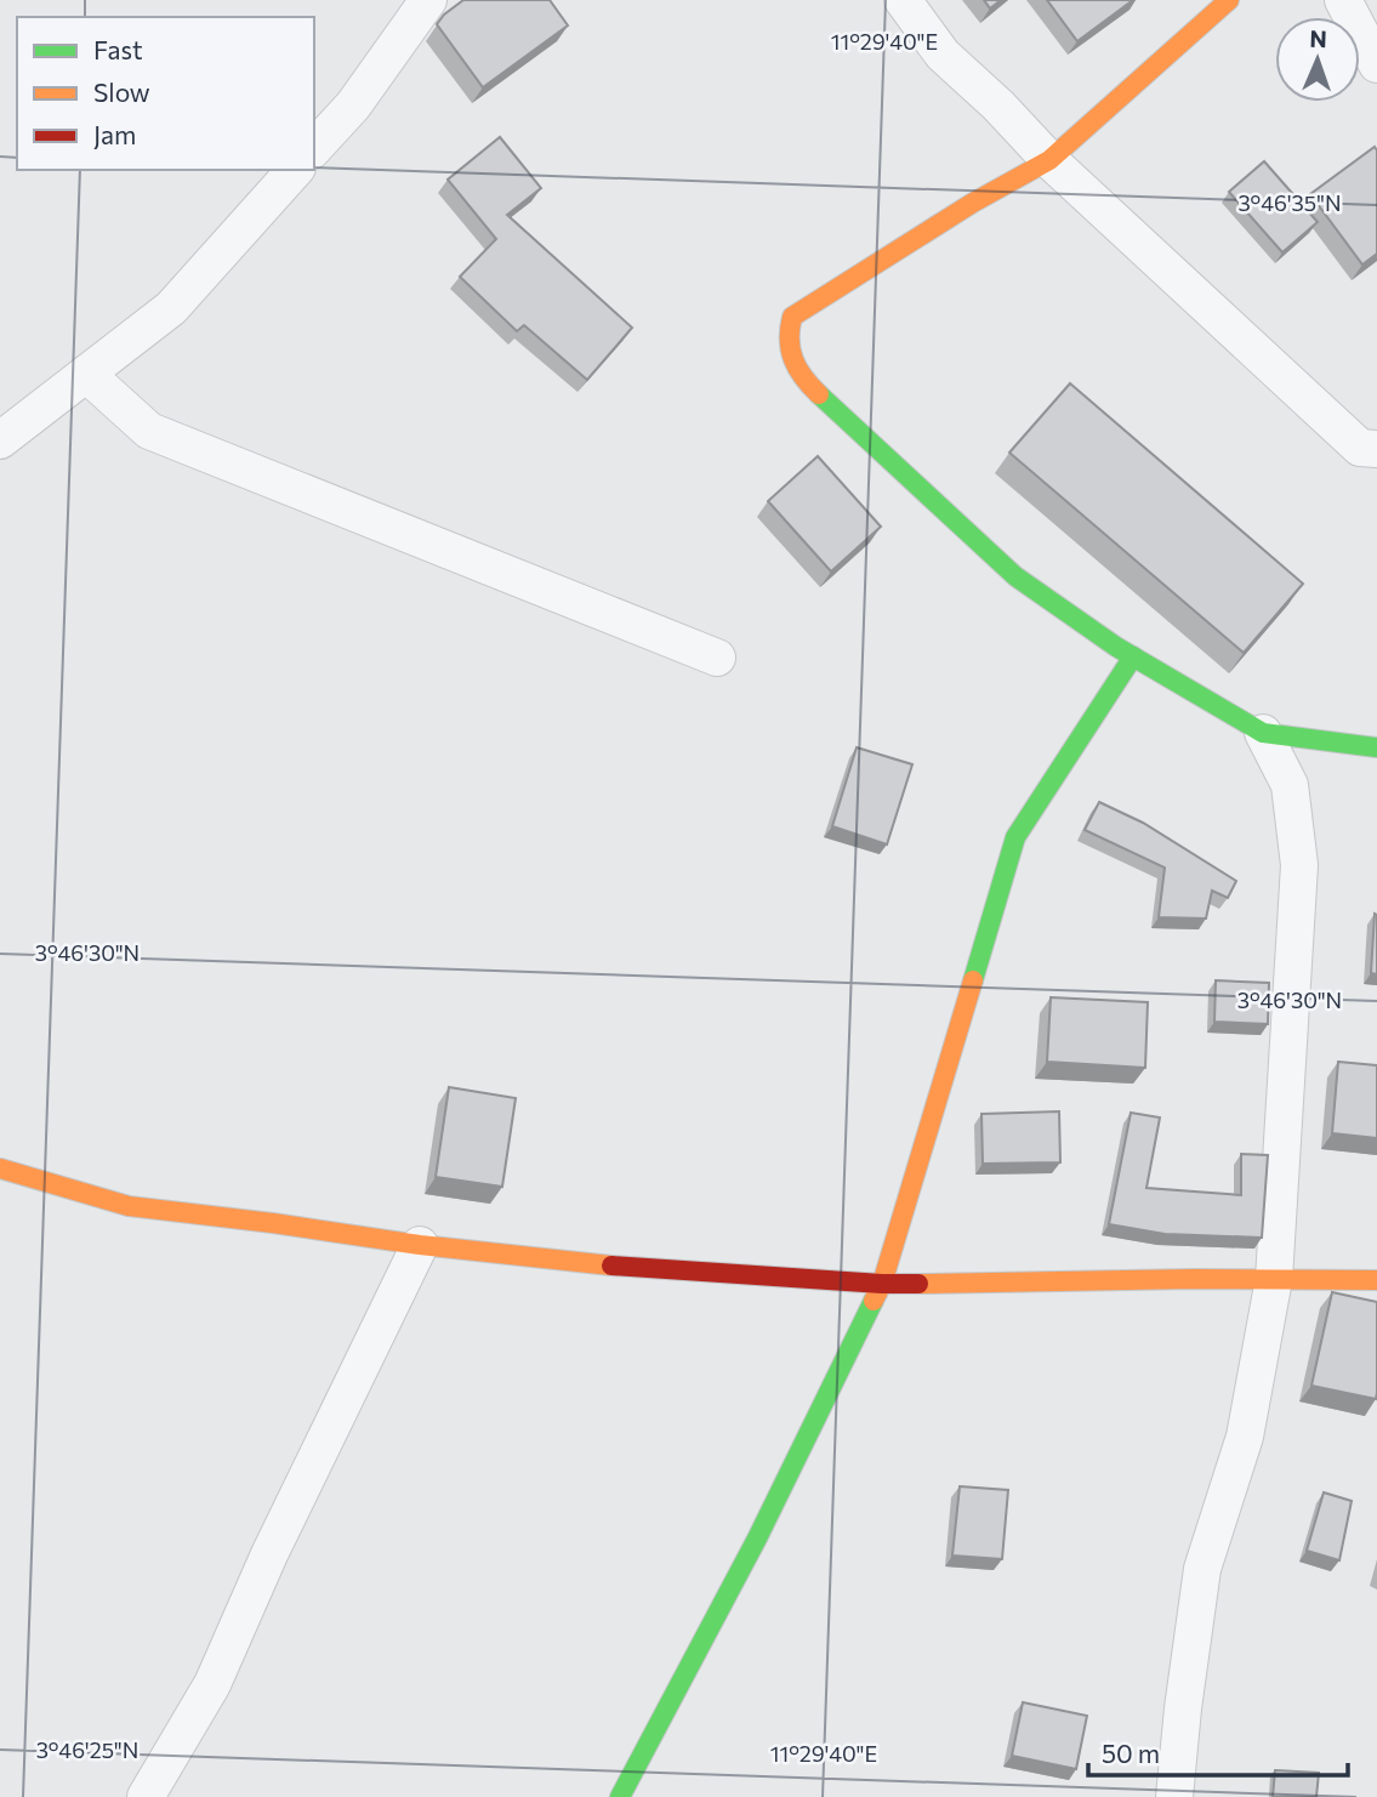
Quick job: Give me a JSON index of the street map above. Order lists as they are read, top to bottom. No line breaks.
{"legend":["Fast","Slow","Jam"],"scale_bar":"50 m","north":"top","coordinates":["11°29'40\"E","3°46'35\"N","3°46'30\"N","3°46'25\"N"]}
